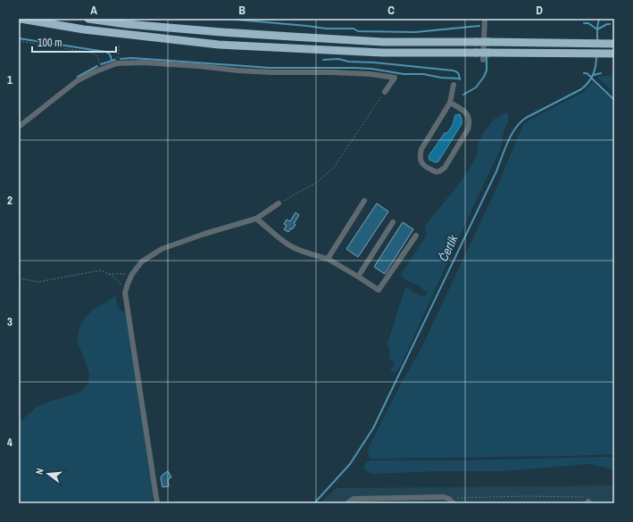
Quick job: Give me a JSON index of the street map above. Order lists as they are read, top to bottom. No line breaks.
{"water":["Čertík"],"scale_bar":"100 m","north":"left","grid":{"columns":["A","B","C","D"],"rows":["1","2","3","4"]}}
